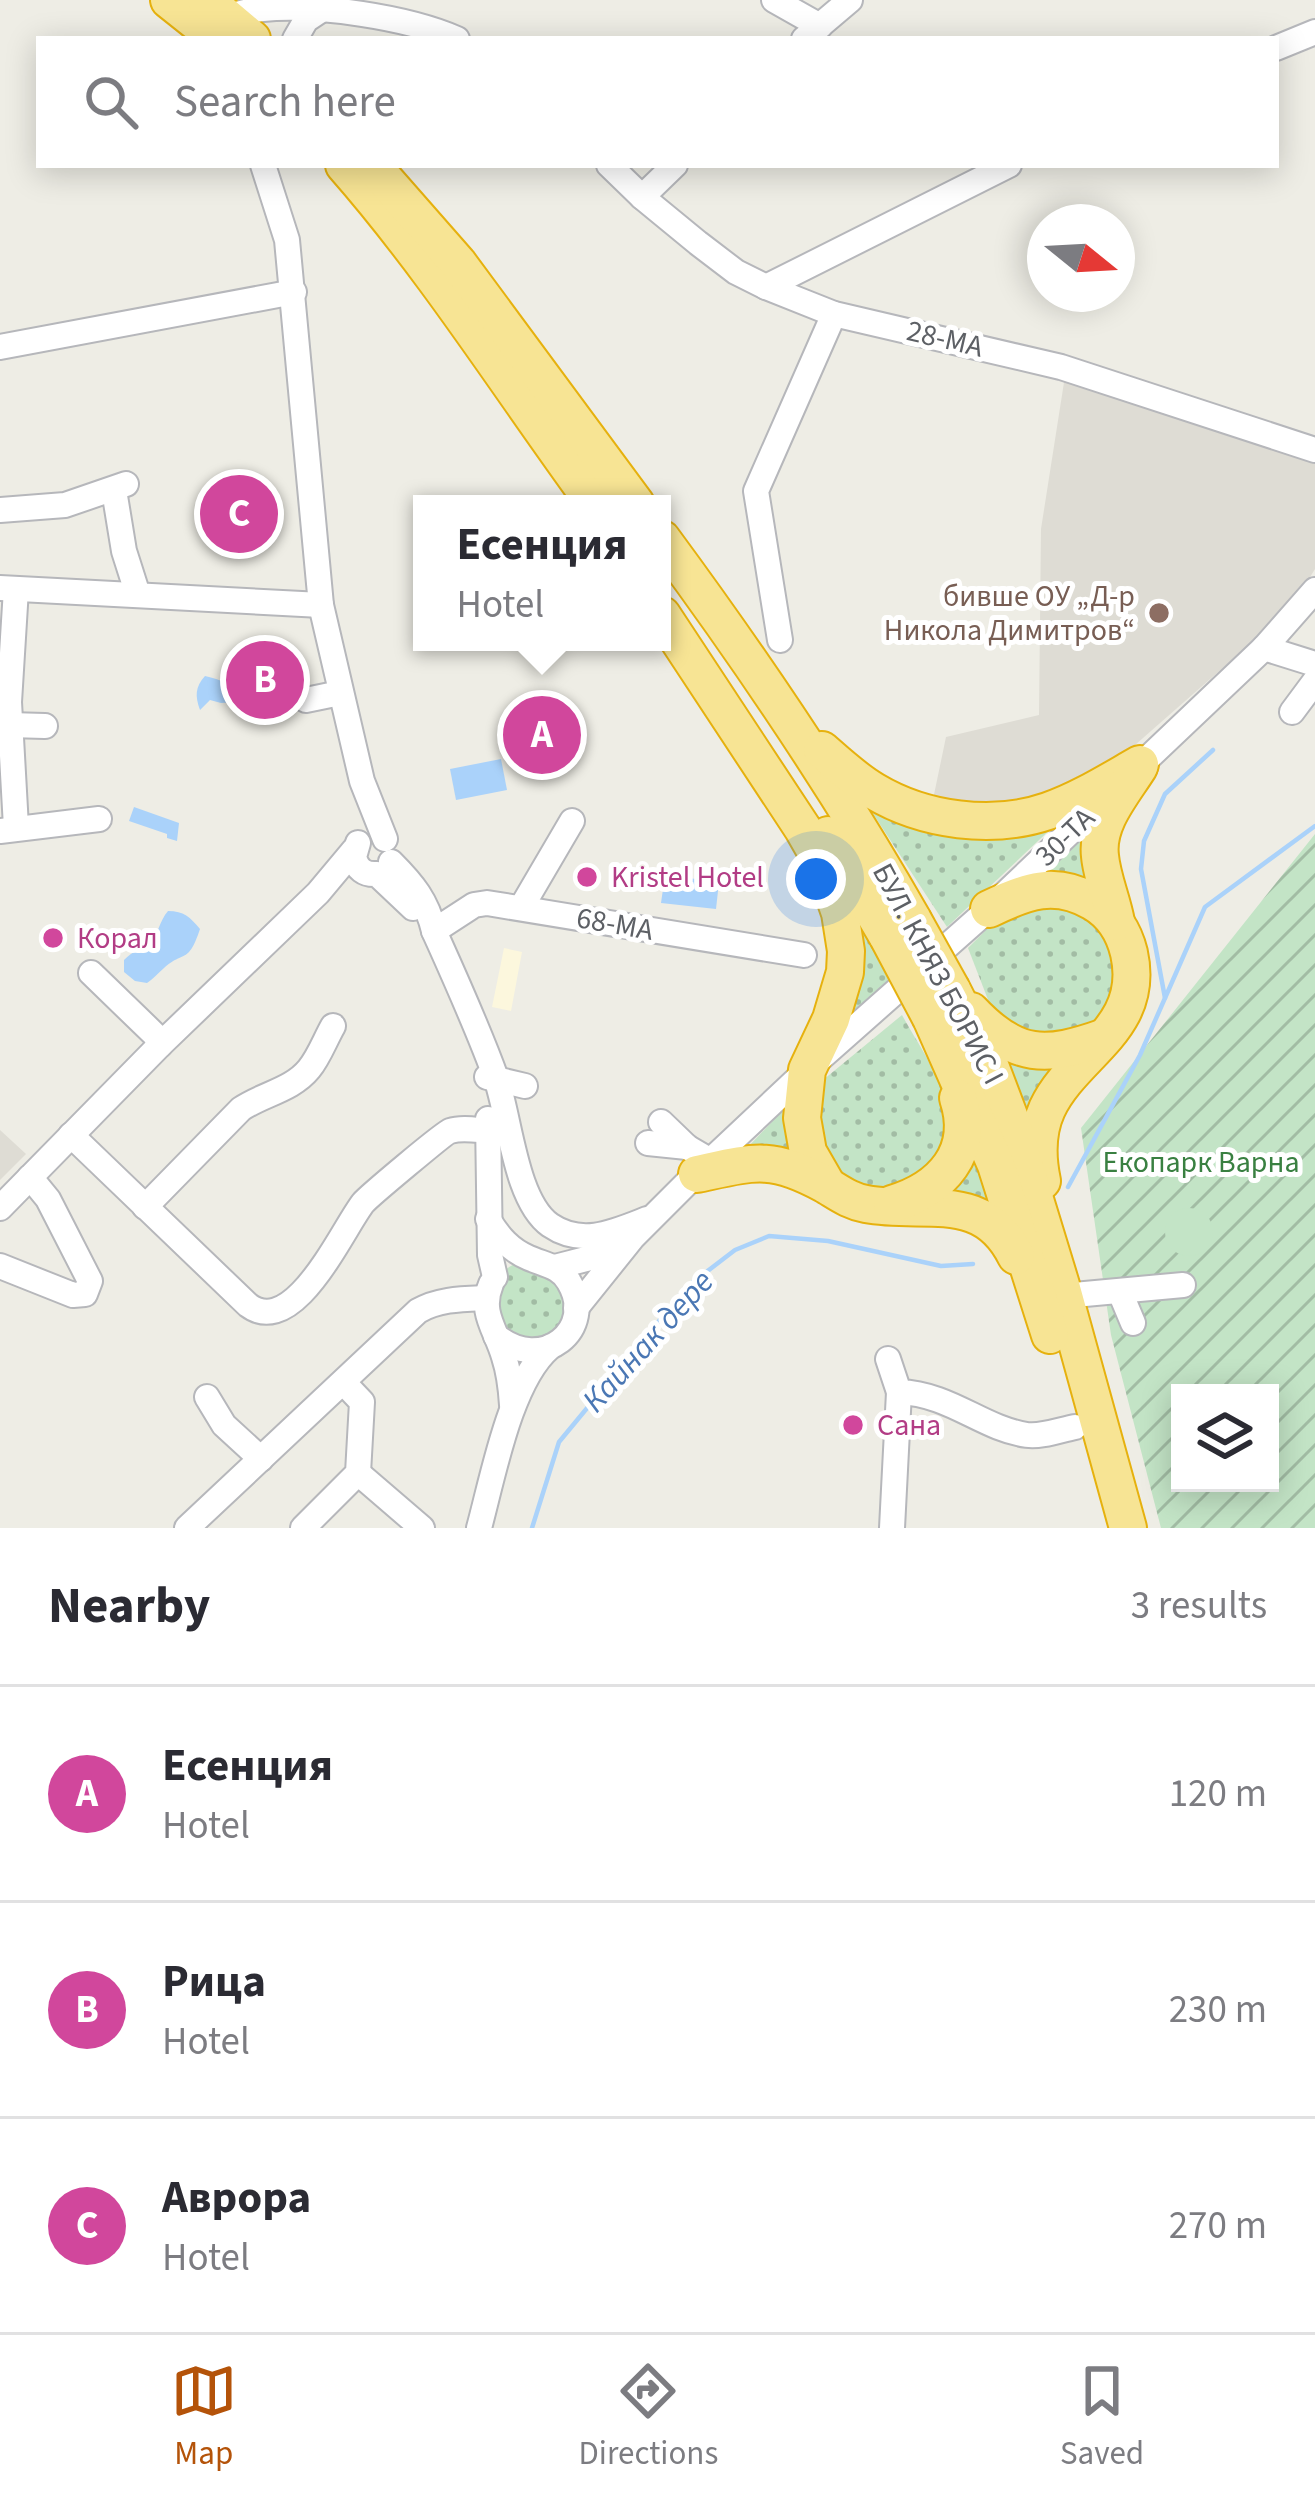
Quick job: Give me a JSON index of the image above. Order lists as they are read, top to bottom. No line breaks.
{"streets":{"highway":["БУЛ. КНЯЗ БОРИС I"],"street":["28-МА","30-ТА","68-МА"]},"water":["Кайнак дере"],"parks":["Екопарк Варна"],"places":["бивше ОУ „Д-р Никола Димитров“","Kristel Hotel","Корал","Сана"],"north":"right","page":{"search":"Search here","pins":["C","B","A"],"popup":["Есенция","Hotel"],"heading":["Nearby","3 results"],"list":[{"mark":"A","name":"Есенция","note":"Hotel","value":"120 m"},{"mark":"B","name":"Рица","note":"Hotel","value":"230 m"},{"mark":"C","name":"Аврора","note":"Hotel","value":"270 m"}],"nav":["Map","Directions","Saved"]}}
